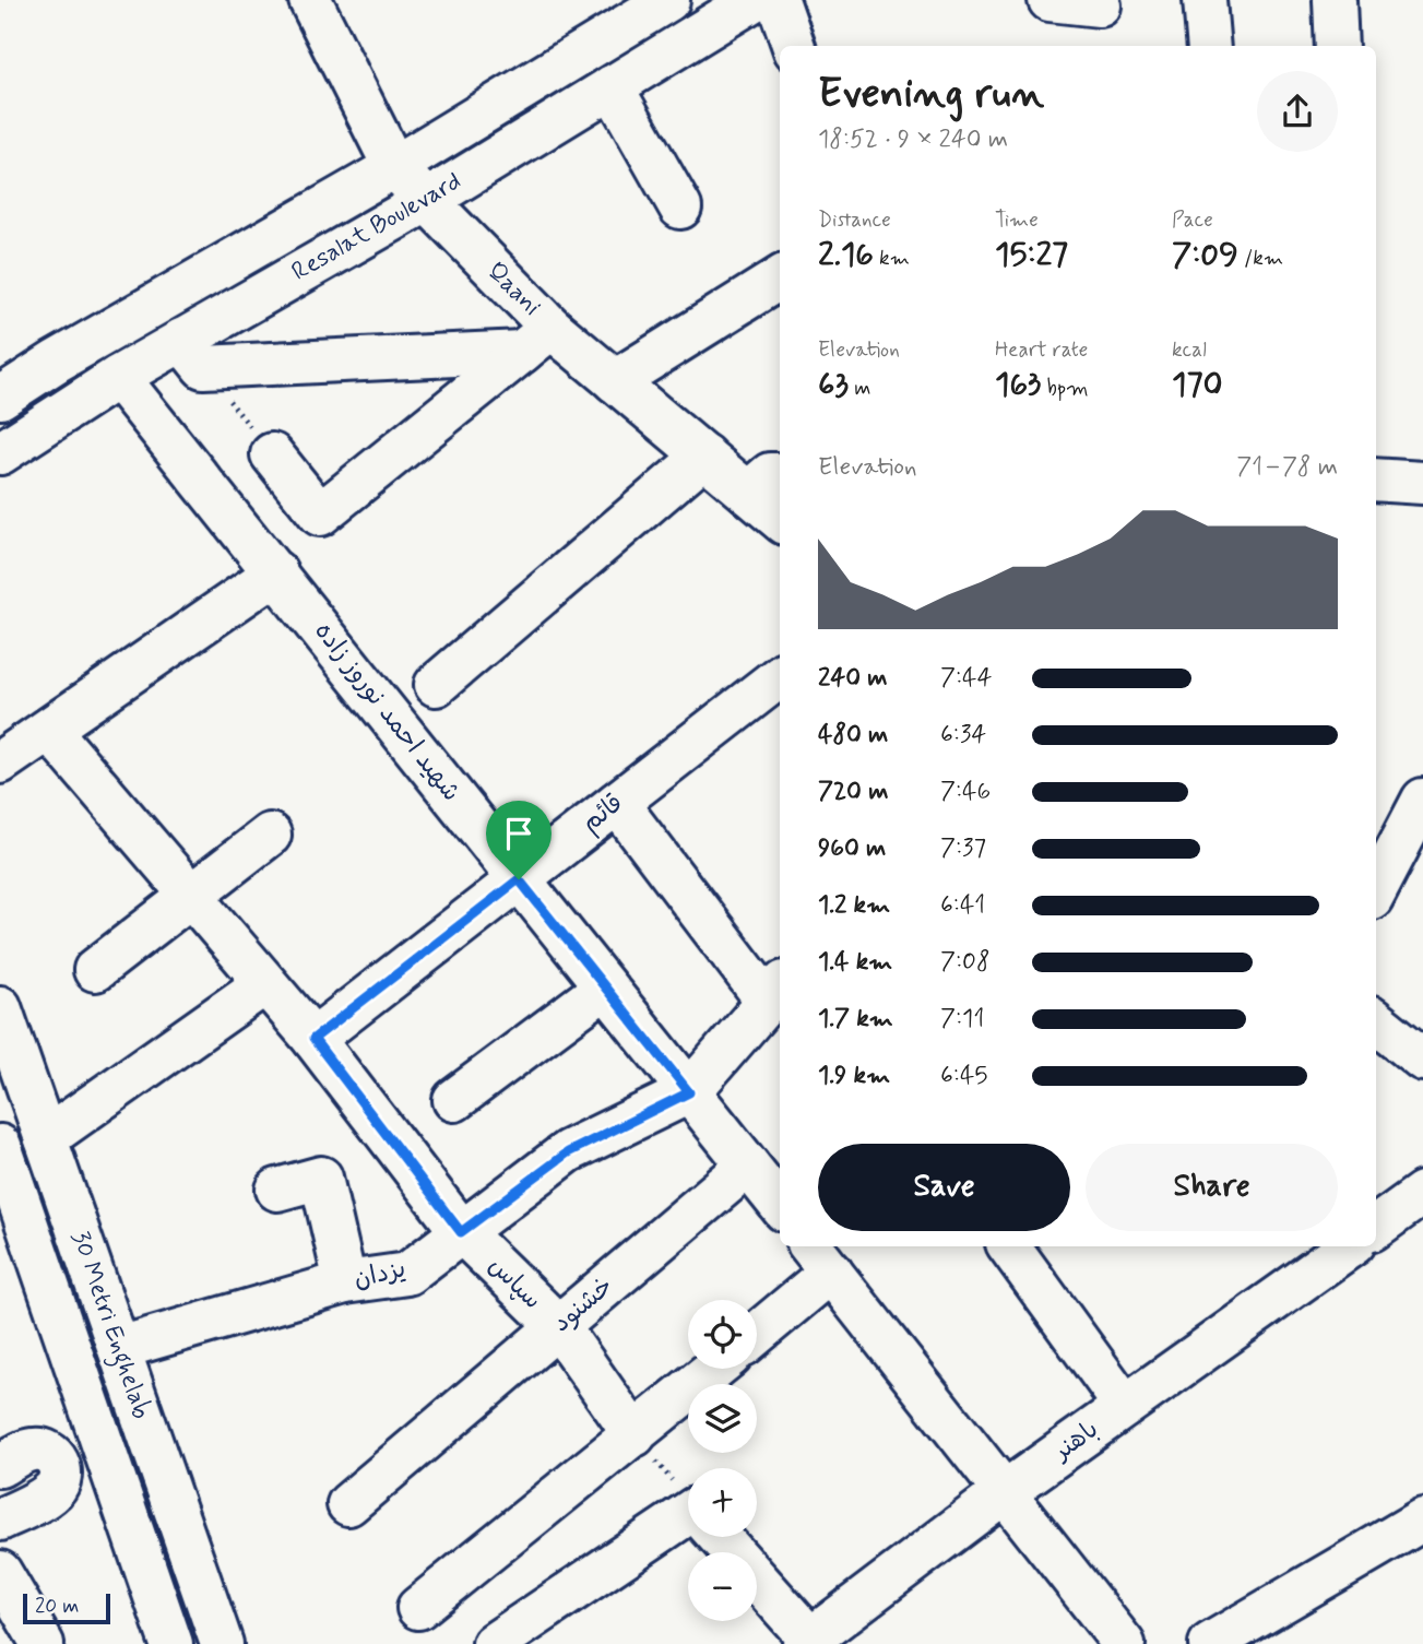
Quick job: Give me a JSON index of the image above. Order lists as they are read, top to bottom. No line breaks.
{"streets":{"street":["Resalat Boulevard","Qaani","شهید احمد نوروز زاده","قائم","یزدان","سپاس","خشنود","30 Metri Enghelab","باهنر"]},"crossings":[["Resalat Boulevard","Qaani"],["Resalat Boulevard","شهید احمد نوروز زاده"],["شهید احمد نوروز زاده","قائم"],["شهید احمد نوروز زاده","یزدان"],["شهید احمد نوروز زاده","خشنود"],["قائم","سپاس"],["یزدان","سپاس"],["یزدان","30 Metri Enghelab"],["سپاس","خشنود"]],"scale_bar":"20 m","page":{"heading":["Evening run","18:52 · 9 × 240 m"],"stats":[["Distance","2.16 km"],["Time","15:27"],["Pace","7:09 /km"],["Elevation","63 m"],["Heart rate","163 bpm"],["kcal","170"]],"chart":["Elevation","71–78 m"],"list":[{"name":"240 m","note":"7:44"},{"name":"480 m","note":"6:34"},{"name":"720 m","note":"7:46"},{"name":"960 m","note":"7:37"},{"name":"1.2 km","note":"6:41"},{"name":"1.4 km","note":"7:08"},{"name":"1.7 km","note":"7:11"},{"name":"1.9 km","note":"6:45"}],"buttons":["Save","Share"],"map_buttons":["+","−"],"scale":"20 m"}}
